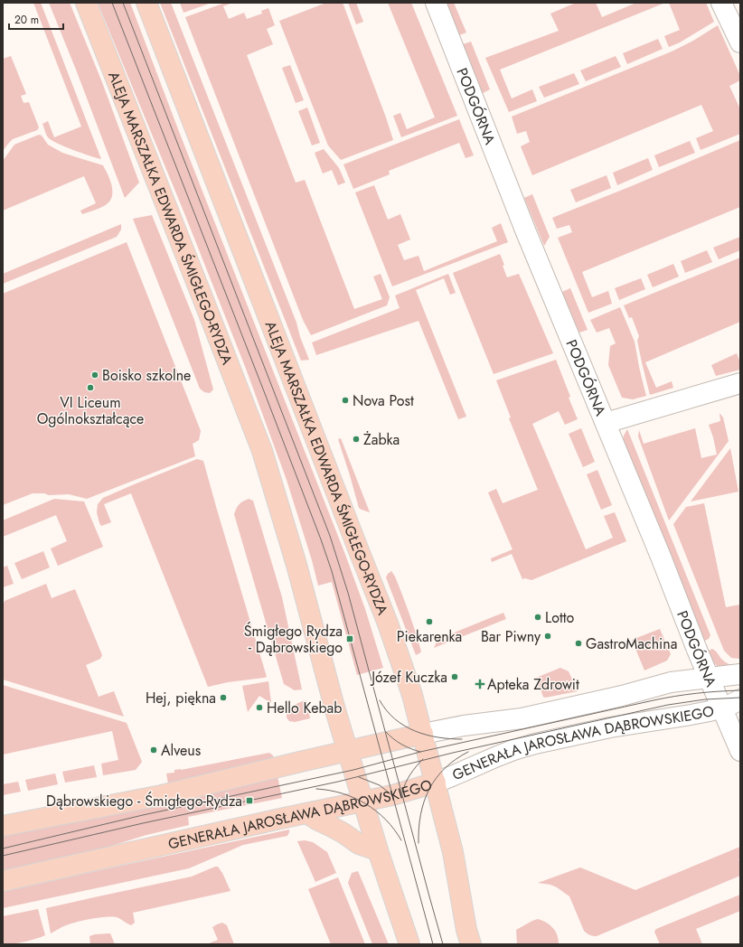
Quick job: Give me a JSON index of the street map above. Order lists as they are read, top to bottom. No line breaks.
{"streets":{"main road":["ALEJA MARSZAŁKA EDWARDA ŚMIGŁEGO-RYDZA","GENERAŁA JAROSŁAWA DĄBROWSKIEGO"],"street":["PODGÓRNA"]},"crossings":[["PODGÓRNA","GENERAŁA JAROSŁAWA DĄBROWSKIEGO"],["ALEJA MARSZAŁKA EDWARDA ŚMIGŁEGO-RYDZA","GENERAŁA JAROSŁAWA DĄBROWSKIEGO"]],"places":{"other":["Boisko szkolne","VI Liceum Ogólnokształcące","Nova Post","Żabka","Lotto","Piekarenka","Bar Piwny","GastroMachina","Józef Kuczka","Hej, piękna","Hello Kebab","Alveus"],"transit":["Śmigłego Rydza - Dąbrowskiego","Dąbrowskiego - Śmigłego-Rydza"],"health":["Apteka Zdrowit"]},"scale_bar":"20 m"}
